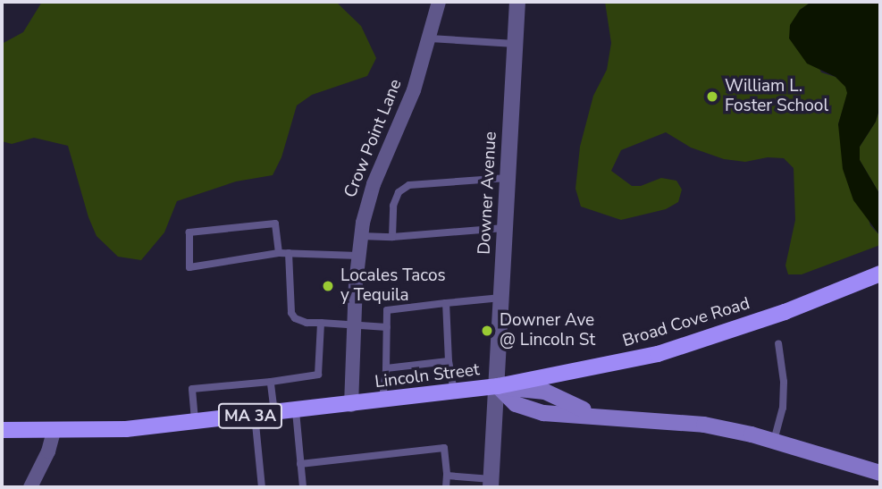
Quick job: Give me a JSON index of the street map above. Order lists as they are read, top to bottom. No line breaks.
{"streets":{"main road":["Broad Cove Road","Lincoln Street","MA 3A"],"street":["Crow Point Lane","Downer Avenue"]},"crossings":[["Crow Point Lane","Lincoln Street"],["Downer Avenue","Broad Cove Road"],["Downer Avenue","Lincoln Street"],["Broad Cove Road","Lincoln Street"]],"places":["William L. Foster School","Locales Tacos y Tequila","Downer Ave @ Lincoln St"]}
